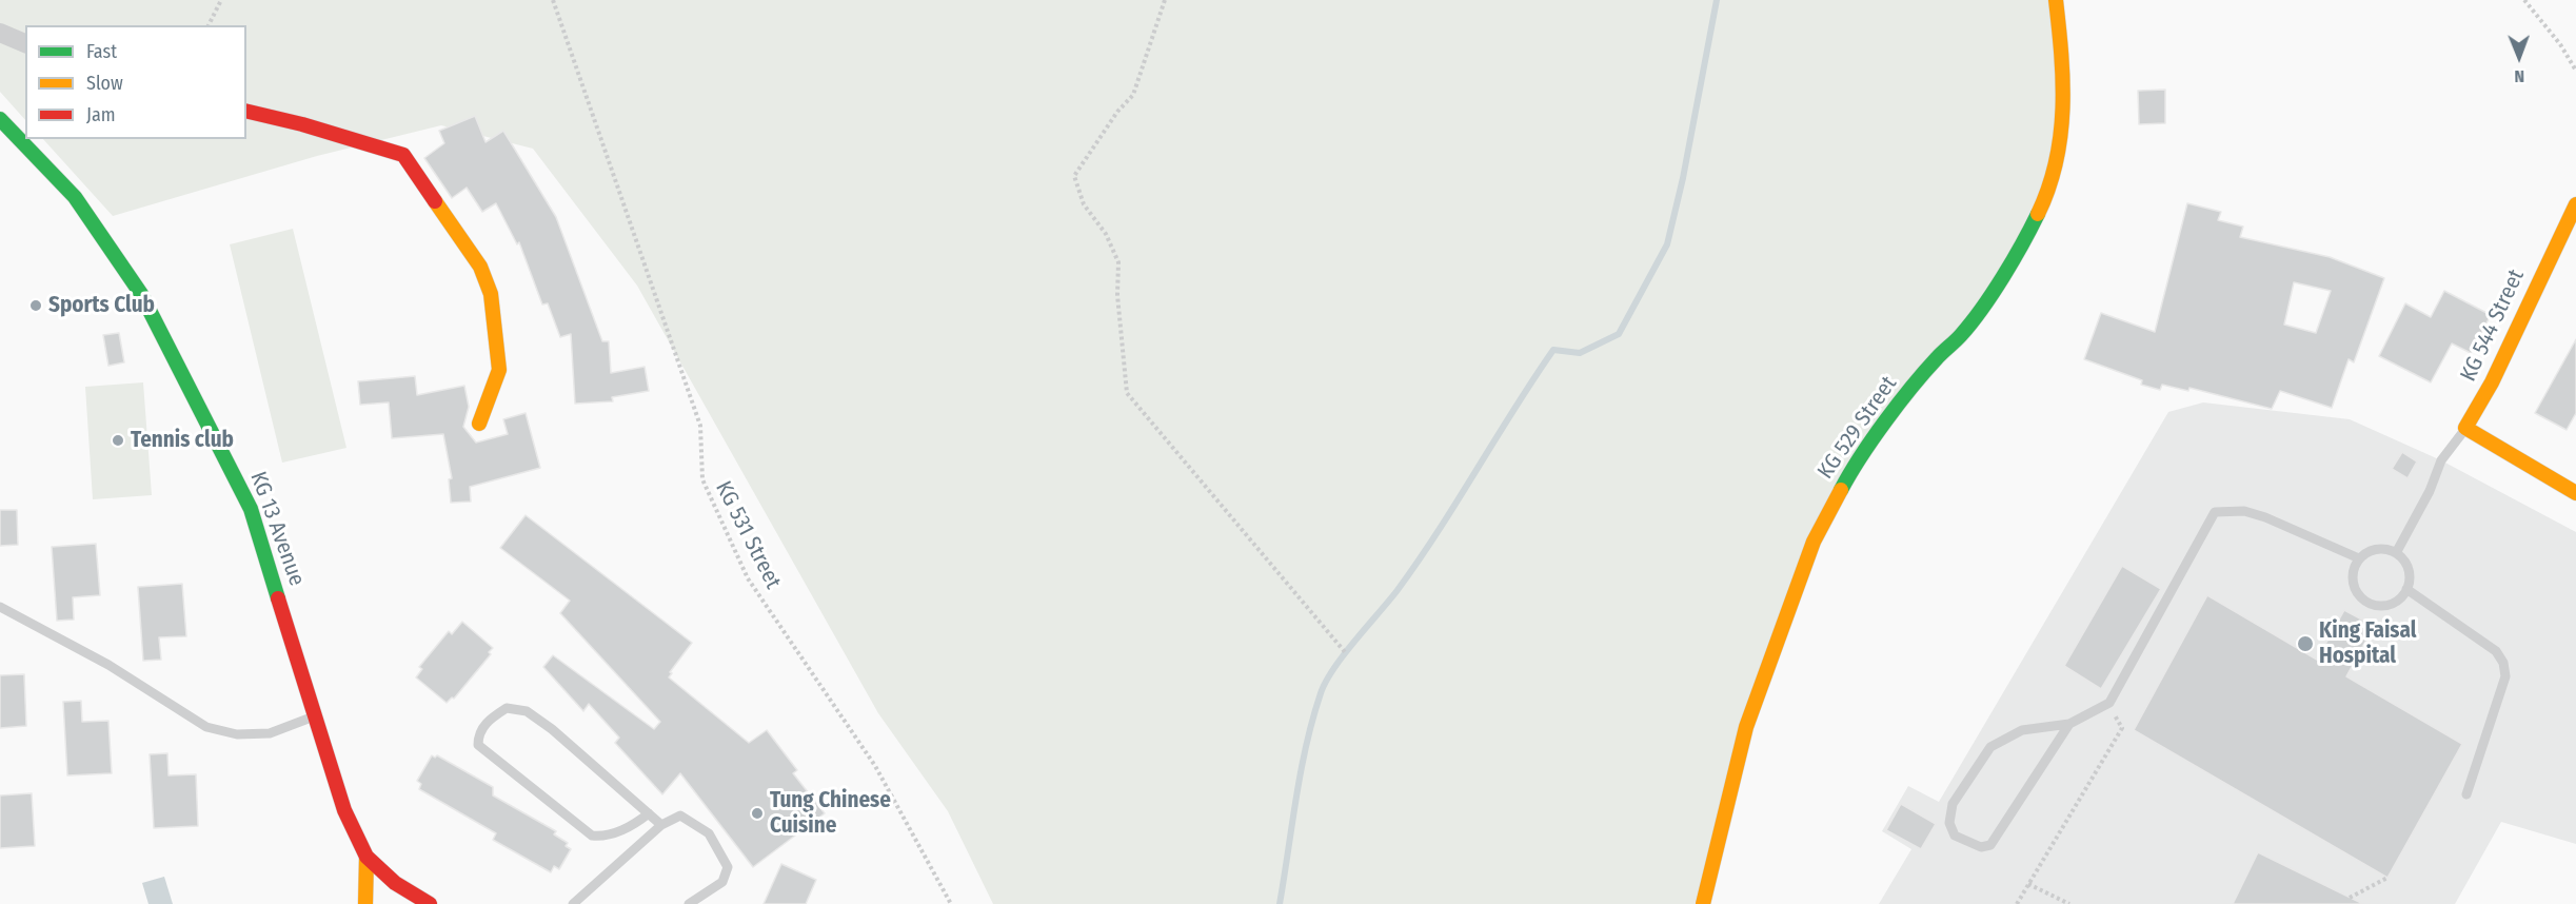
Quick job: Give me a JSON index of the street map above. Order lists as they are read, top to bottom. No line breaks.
{"streets":{"street":["KG 544 Street","KG 529 Street","KG 13 Avenue"],"path":["KG 531 Street"]},"places":["Sports Club","Tennis club","King Faisal Hospital","Tung Chinese Cuisine"],"legend":["Fast","Slow","Jam"],"north":"bottom"}
